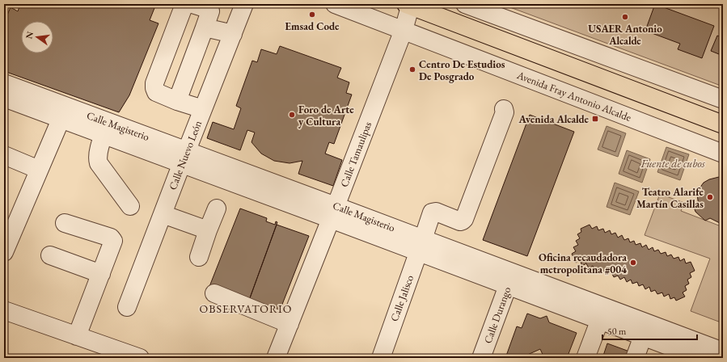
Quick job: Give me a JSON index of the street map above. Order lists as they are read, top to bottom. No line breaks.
{"streets":{"street":["Avenida Fray Antonio Alcalde","Calle Magisterio","Calle Tamaulipas","Calle Nuevo León","Calle Jalisco","Calle Durango"]},"crossings":[["Avenida Fray Antonio Alcalde","Calle Tamaulipas"],["Calle Magisterio","Calle Tamaulipas"],["Calle Magisterio","Calle Nuevo León"],["Calle Magisterio","Calle Jalisco"],["Calle Magisterio","Calle Durango"]],"districts":["OBSERVATORIO"],"water":["Fuente de cubos"],"places":{"other":["Emsad Code","USAER Antonio Alcalde","Centro De Estudios De Posgrado","Foro de Arte y Cultura","Teatro Alarife Martín Casillas","Oficina recaudadora metropolitana #004"],"transit":["Avenida Alcalde"]},"scale_bar":"50 m","north":"left"}
